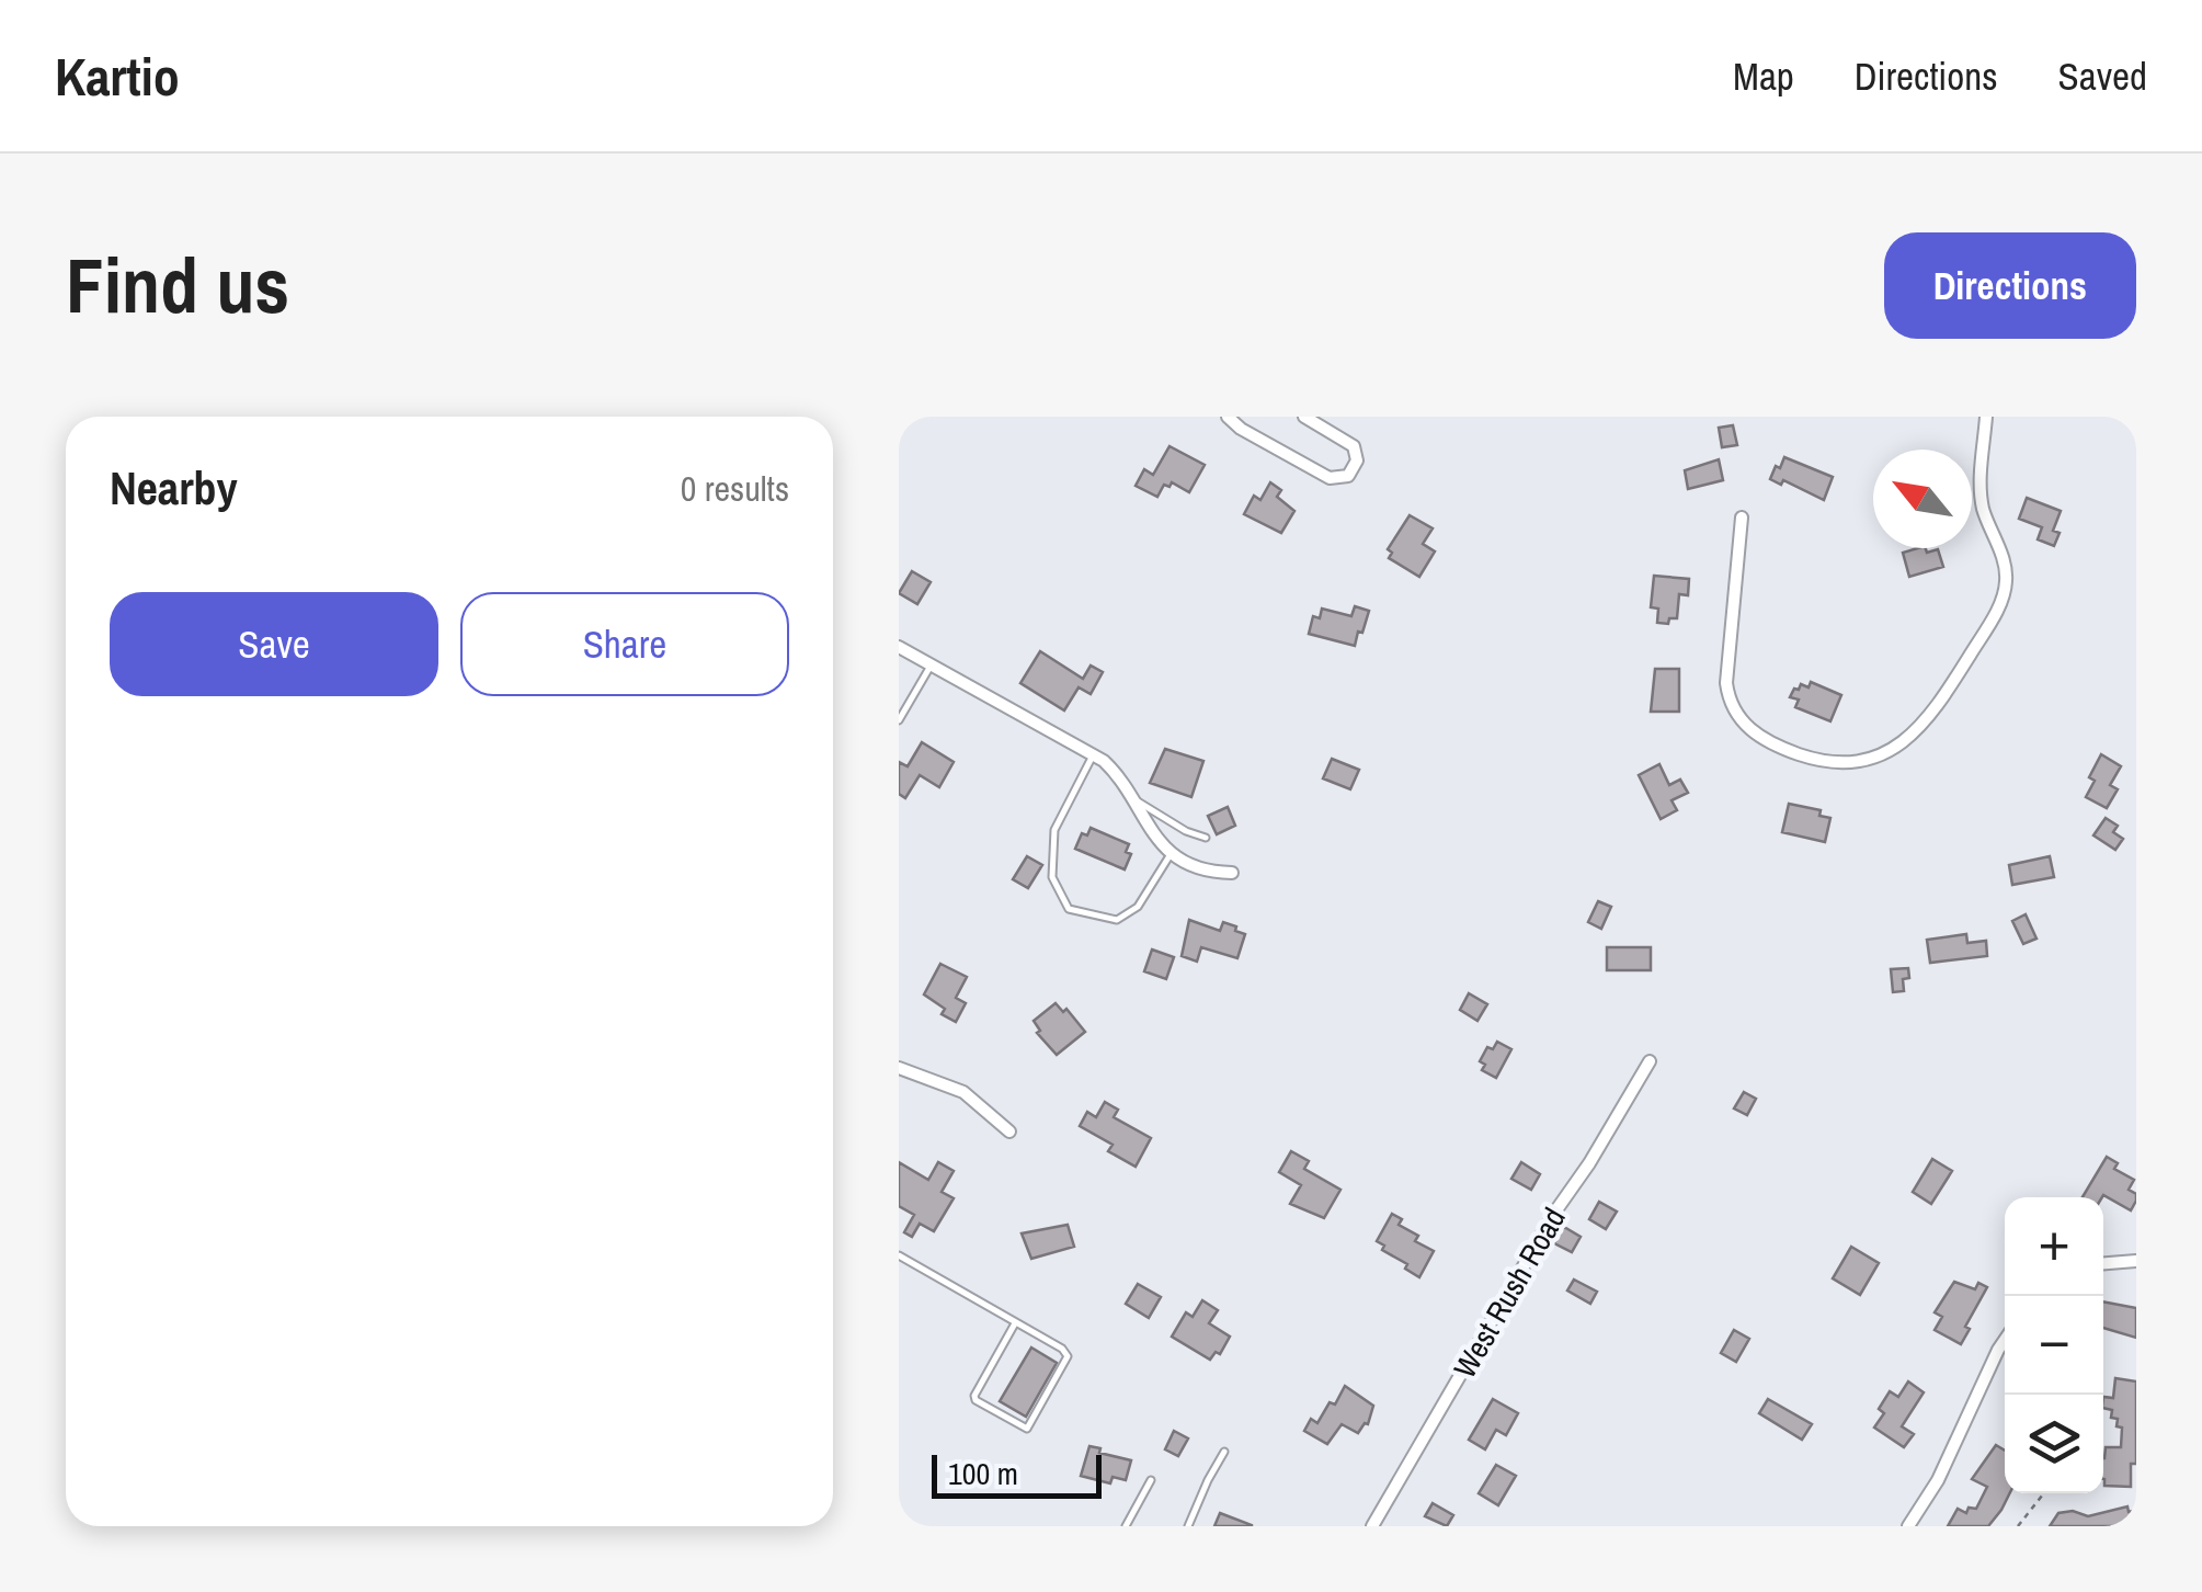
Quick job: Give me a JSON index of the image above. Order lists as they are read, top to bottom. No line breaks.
{"streets":{"street":["West Rush Road"]},"scale_bar":"100 m","north":"top left","page":{"header":"Kartio","nav":["Map","Directions","Saved"],"buttons":["Directions",["Save","Share"]],"title":"Find us","heading":["Nearby","0 results"],"map_buttons":["+","−"],"scale":"100 m"}}
